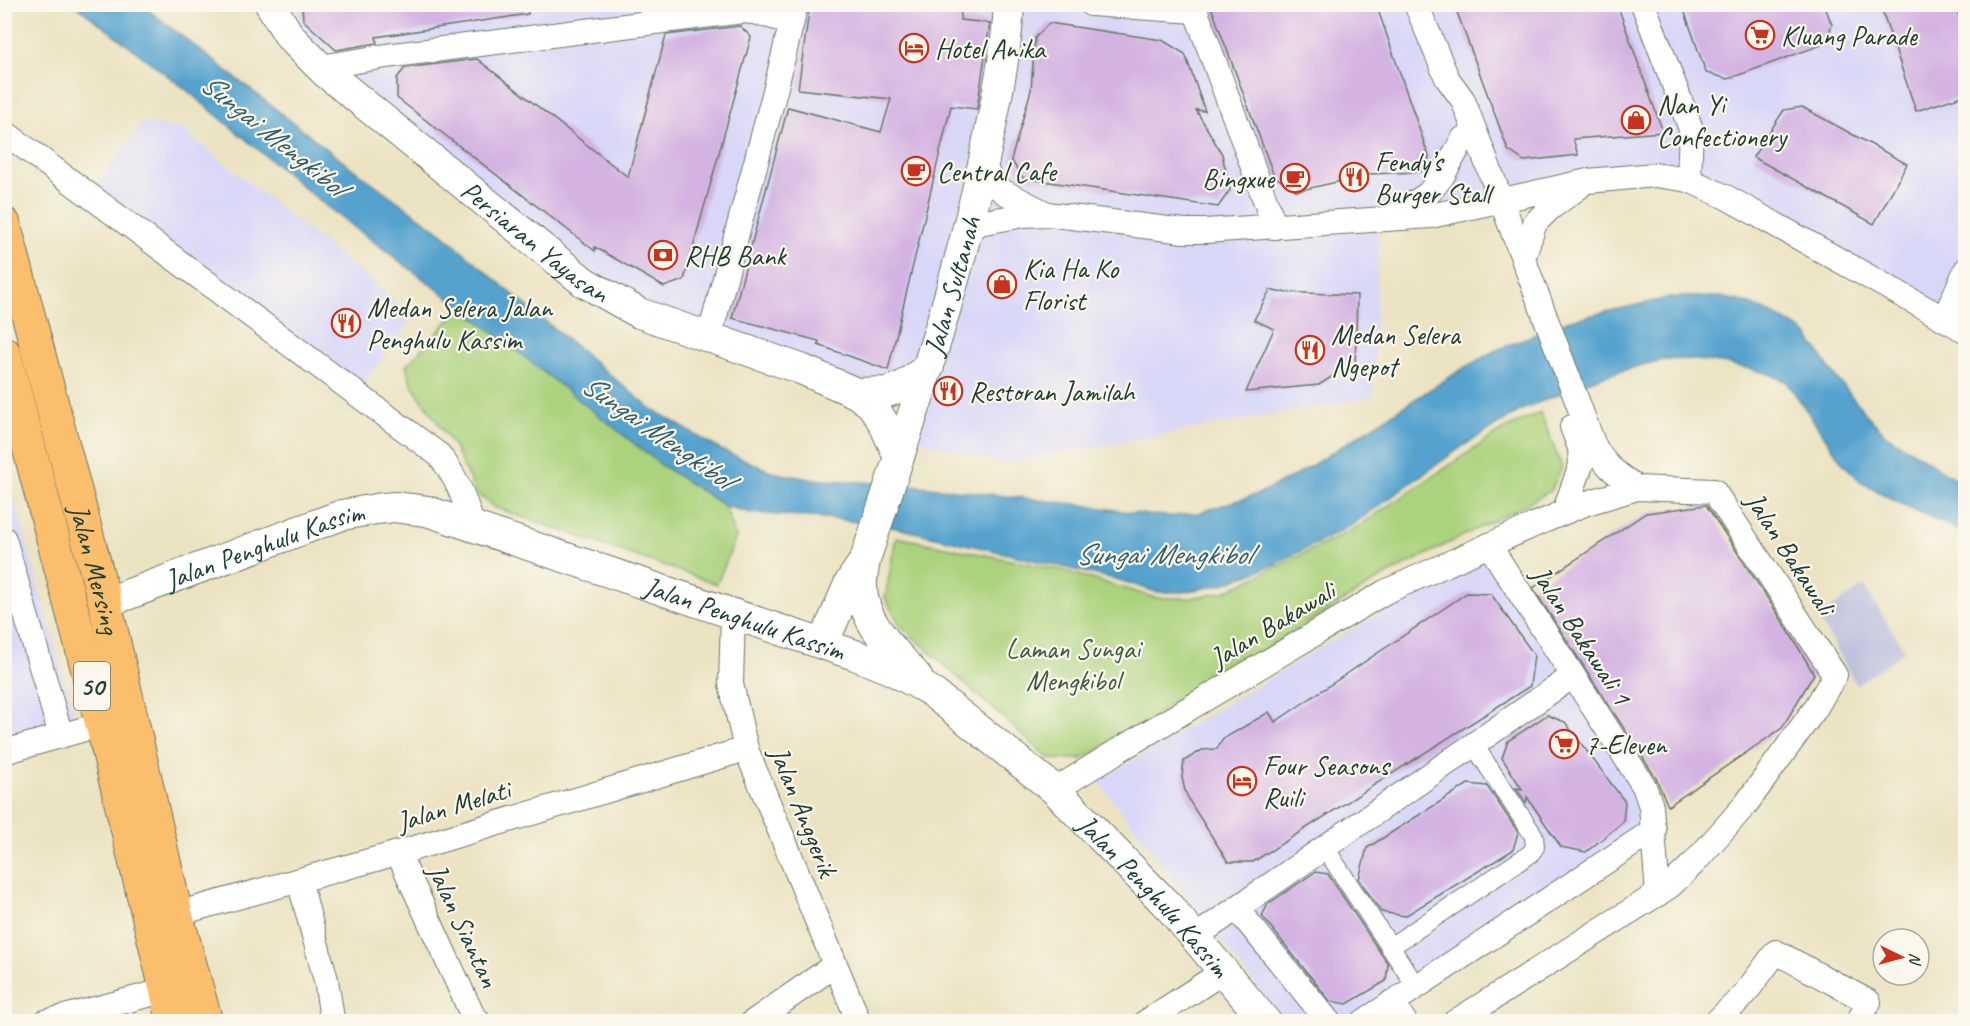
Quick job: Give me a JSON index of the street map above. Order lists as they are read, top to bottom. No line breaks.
{"streets":{"highway":["Jalan Mersing","50"],"street":["Persiaran Yayasan","Jalan Sultanah","Jalan Penghulu Kassim","Jalan Bakawali","Jalan Bakawali 1","Jalan Melati","Jalan Anggerik","Jalan Siantan"]},"crossings":[["Persiaran Yayasan","Jalan Sultanah"],["Jalan Sultanah","Jalan Penghulu Kassim"],["Jalan Penghulu Kassim","Jalan Bakawali"],["Jalan Penghulu Kassim","Jalan Mersing"],["Jalan Penghulu Kassim","Jalan Anggerik"],["Jalan Bakawali","Jalan Bakawali 1"],["Jalan Mersing","Jalan Melati"],["Jalan Melati","Jalan Anggerik"],["Jalan Melati","Jalan Siantan"]],"water":["Sungai Mengkibol"],"parks":["Laman Sungai Mengkibol"],"places":{"supermarket":["Kluang Parade","7-Eleven"],"hotel":["Hotel Anika","Four Seasons Ruili"],"shop":["Nan Yi Confectionery","Kia Ha Ko Florist"],"cafe":["Central Cafe","Bingxue"],"restaurant":["Fendy’s Burger Stall","Medan Selera Jalan Penghulu Kassim","Medan Selera Ngepot","Restoran Jamilah"],"bank":["RHB Bank"]},"north":"right"}
